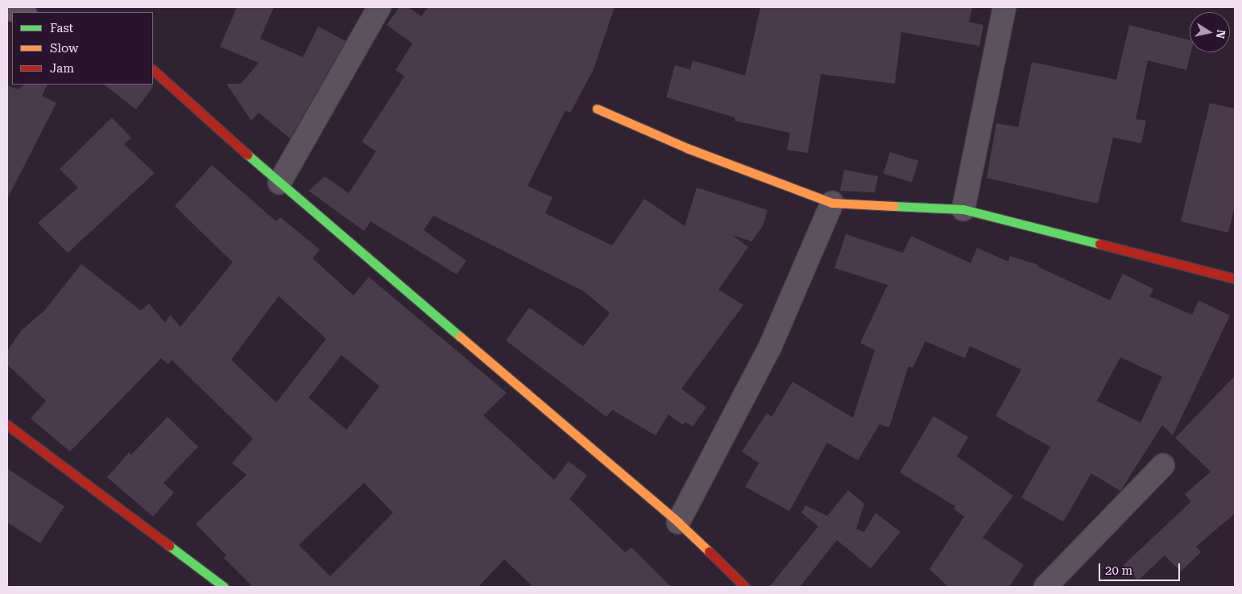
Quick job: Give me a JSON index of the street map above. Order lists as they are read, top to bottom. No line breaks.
{"legend":["Fast","Slow","Jam"],"scale_bar":"20 m","north":"right"}
